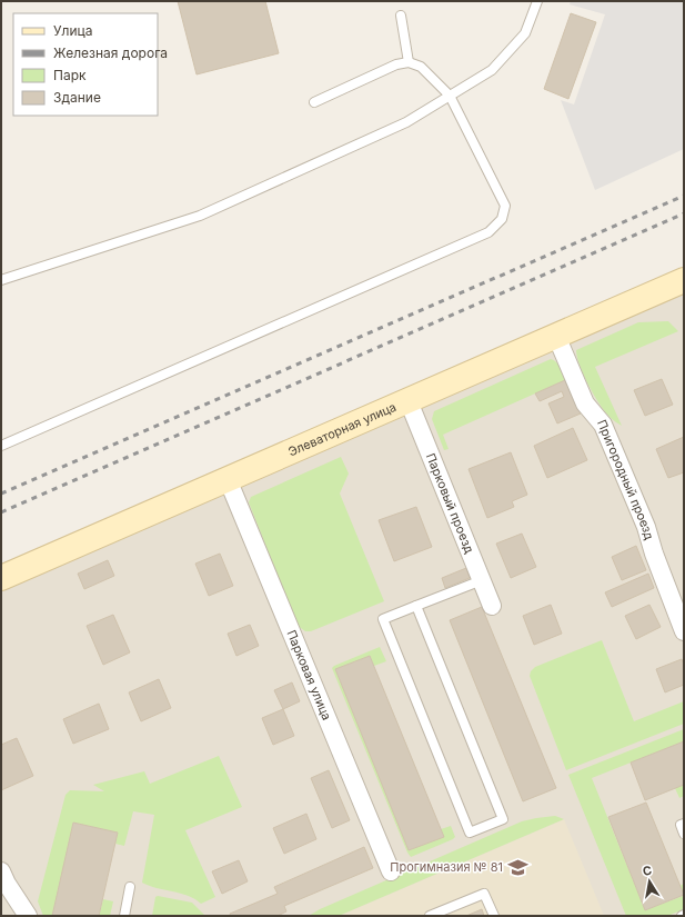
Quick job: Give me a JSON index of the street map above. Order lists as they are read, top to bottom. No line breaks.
{"streets":{"main road":["Элеваторная улица"],"street":["Пригородный проезд","Парковый проезд","Парковая улица"]},"crossings":[["Элеваторная улица","Пригородный проезд"],["Элеваторная улица","Парковый проезд"],["Элеваторная улица","Парковая улица"]],"places":{"school or university":["Прогимназия № 81"]},"legend":["Улица","Железная дорога","Парк","Здание"],"north":"top"}
